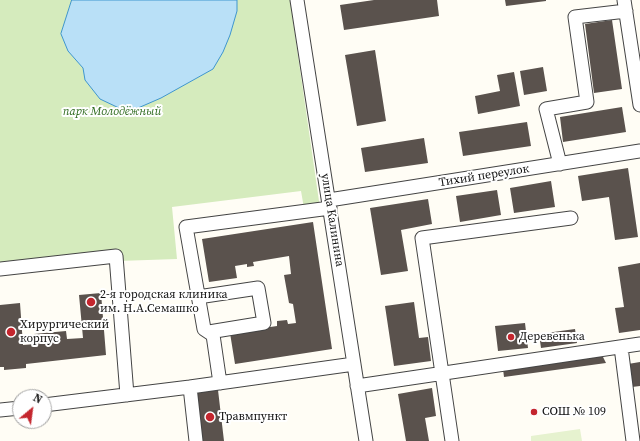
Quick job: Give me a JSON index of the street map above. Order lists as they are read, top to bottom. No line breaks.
{"streets":{"street":["Тихий переулок","улица Калинина"]},"crossings":[["Тихий переулок","улица Калинина"]],"parks":["парк Молодёжный"],"places":["2-я городская клиника им. Н.А.Семашко","Хирургический корпус","Деревенька","СОШ № 109","Травмпункт"],"north":"top right"}
